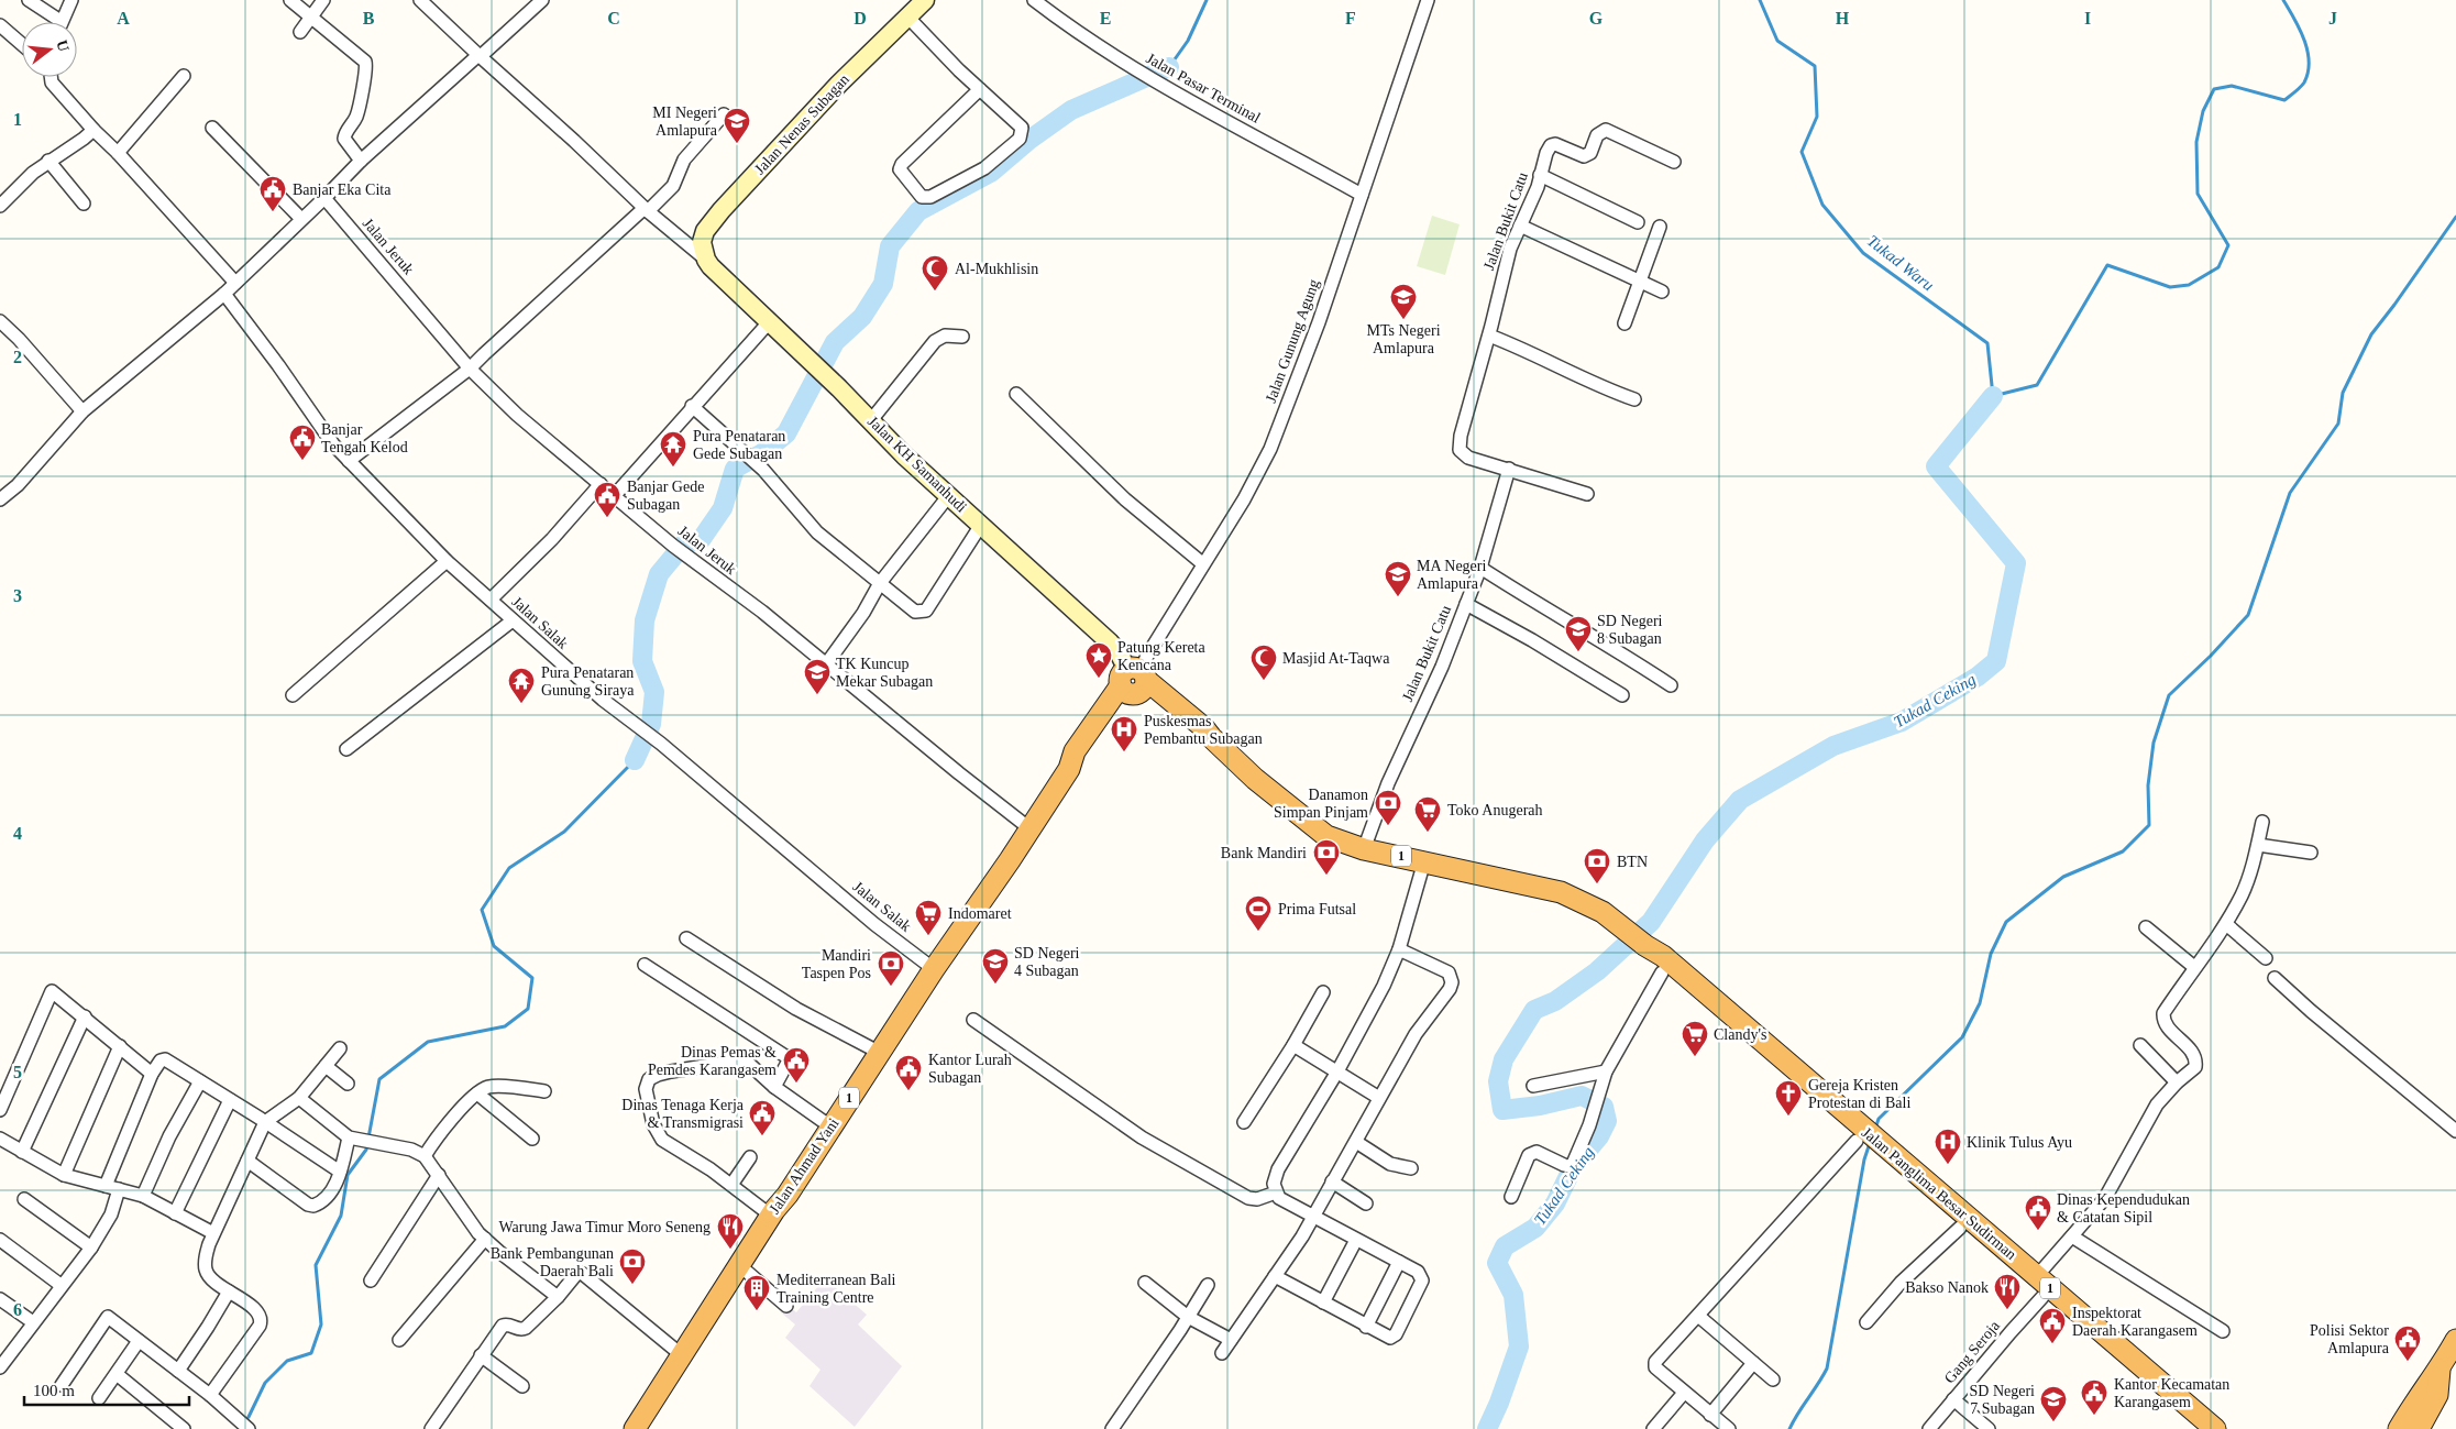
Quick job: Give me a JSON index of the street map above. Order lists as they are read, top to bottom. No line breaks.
{"streets":{"highway":["1","Jalan Ahmad Yani","Jalan Panglima Besar Sudirman"],"main road":["Jalan Nenas Subagan","Jalan KH Samanhudi"],"street":["Jalan Pasar Terminal","Jalan Bukit Catu","Jalan Jeruk","Jalan Gunung Agung","Jalan Salak","Gang Seroja"]},"crossings":[["Jalan Pasar Terminal","Jalan Gunung Agung"],["Jalan Nenas Subagan","Jalan KH Samanhudi"],["Jalan Bukit Catu","1"],["Jalan Jeruk","Jalan Ahmad Yani"],["Jalan Gunung Agung","Jalan KH Samanhudi"],["Jalan Gunung Agung","1"],["Jalan Gunung Agung","Jalan Ahmad Yani"],["Jalan KH Samanhudi","1"],["Jalan KH Samanhudi","Jalan Ahmad Yani"],["Jalan Salak","Jalan Ahmad Yani"],["1","Jalan Ahmad Yani"],["Jalan Panglima Besar Sudirman","Gang Seroja"]],"water":["Tukad Waru","Tukad Ceking"],"places":{"school or university":["MI Negeri Amlapura","MTs Negeri Amlapura","MA Negeri Amlapura","SD Negeri 8 Subagan","TK Kuncup Mekar Subagan","SD Negeri 4 Subagan","SD Negeri 7 Subagan"],"public building":["Banjar Eka Cita","Banjar Tengah Kelod","Banjar Gede Subagan","Dinas Pemas & Pemdes Karangasem","Kantor Lurah Subagan","Dinas Tenaga Kerja & Transmigrasi","Dinas Kependudukan & Catatan Sipil","Inspektorat Daerah Karangasem","Polisi Sektor Amlapura","Kantor Kecamatan Karangasem"],"mosque":["Al-Mukhlisin","Masjid At-Taqwa"],"temple":["Pura Penataran Gede Subagan","Pura Penataran Gunung Siraya"],"place":["Patung Kereta Kencana"],"hospital":["Puskesmas Pembantu Subagan","Klinik Tulus Ayu"],"bank":["Danamon Simpan Pinjam","Bank Mandiri","BTN","Mandiri Taspen Pos","Bank Pembangunan Daerah Bali"],"supermarket":["Toko Anugerah","Indomaret","Clandy's"],"sports":["Prima Futsal"],"church":["Gereja Kristen Protestan di Bali"],"restaurant":["Warung Jawa Timur Moro Seneng","Bakso Nanok"],"building":["Mediterranean Bali Training Centre"]},"scale_bar":"100 m","north":"right","grid":{"columns":["A","B","C","D","E","F","G","H","I","J"],"rows":["1","2","3","4","5","6"]}}
